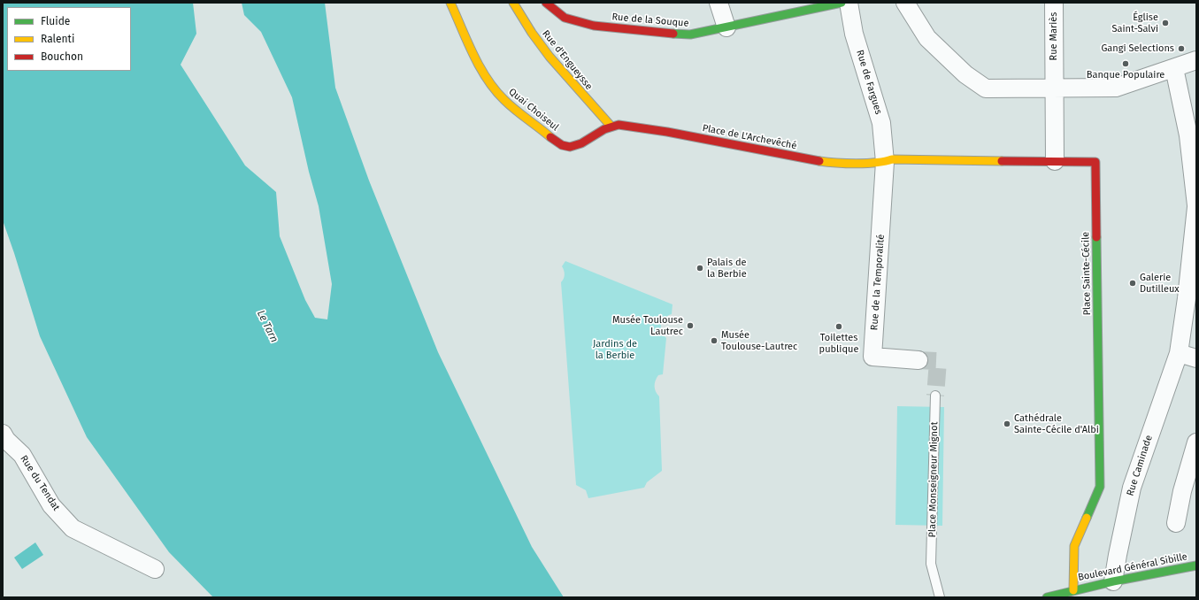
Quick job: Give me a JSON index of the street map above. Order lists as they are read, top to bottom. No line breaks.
{"streets":{"street":["Rue de la Souque","Rue Mariès","Rue d'Engueysse","Rue de Fargues","Quai Choiseul","Place de L'Archevêché","Place Sainte-Cécile","Rue de la Temporalité","Rue Caminade","Rue du Tendat","Boulevard Général Sibille"],"lane":["Place Monseigneur Mignot"]},"crossings":[["Rue Mariès","Place Sainte-Cécile"],["Rue d'Engueysse","Quai Choiseul"],["Rue d'Engueysse","Place de L'Archevêché"],["Rue de Fargues","Place de L'Archevêché"],["Rue de Fargues","Place Sainte-Cécile"],["Rue de Fargues","Rue de la Temporalité"],["Quai Choiseul","Place de L'Archevêché"],["Place de L'Archevêché","Place Sainte-Cécile"],["Place de L'Archevêché","Rue de la Temporalité"],["Place Sainte-Cécile","Rue de la Temporalité"],["Place Sainte-Cécile","Boulevard Général Sibille"],["Rue Caminade","Boulevard Général Sibille"]],"water":["Le Tarn"],"parks":["Jardins de la Berbie"],"places":["Église Saint-Salvi","Gangi Selections","Banque Populaire","Palais de la Berbie","Galerie Dutilleux","Musée Toulouse Lautrec","Toilettes publique","Musée Toulouse-Lautrec","Cathédrale Sainte-Cécile d'Albi"],"legend":["Fluide","Ralenti","Bouchon"]}
